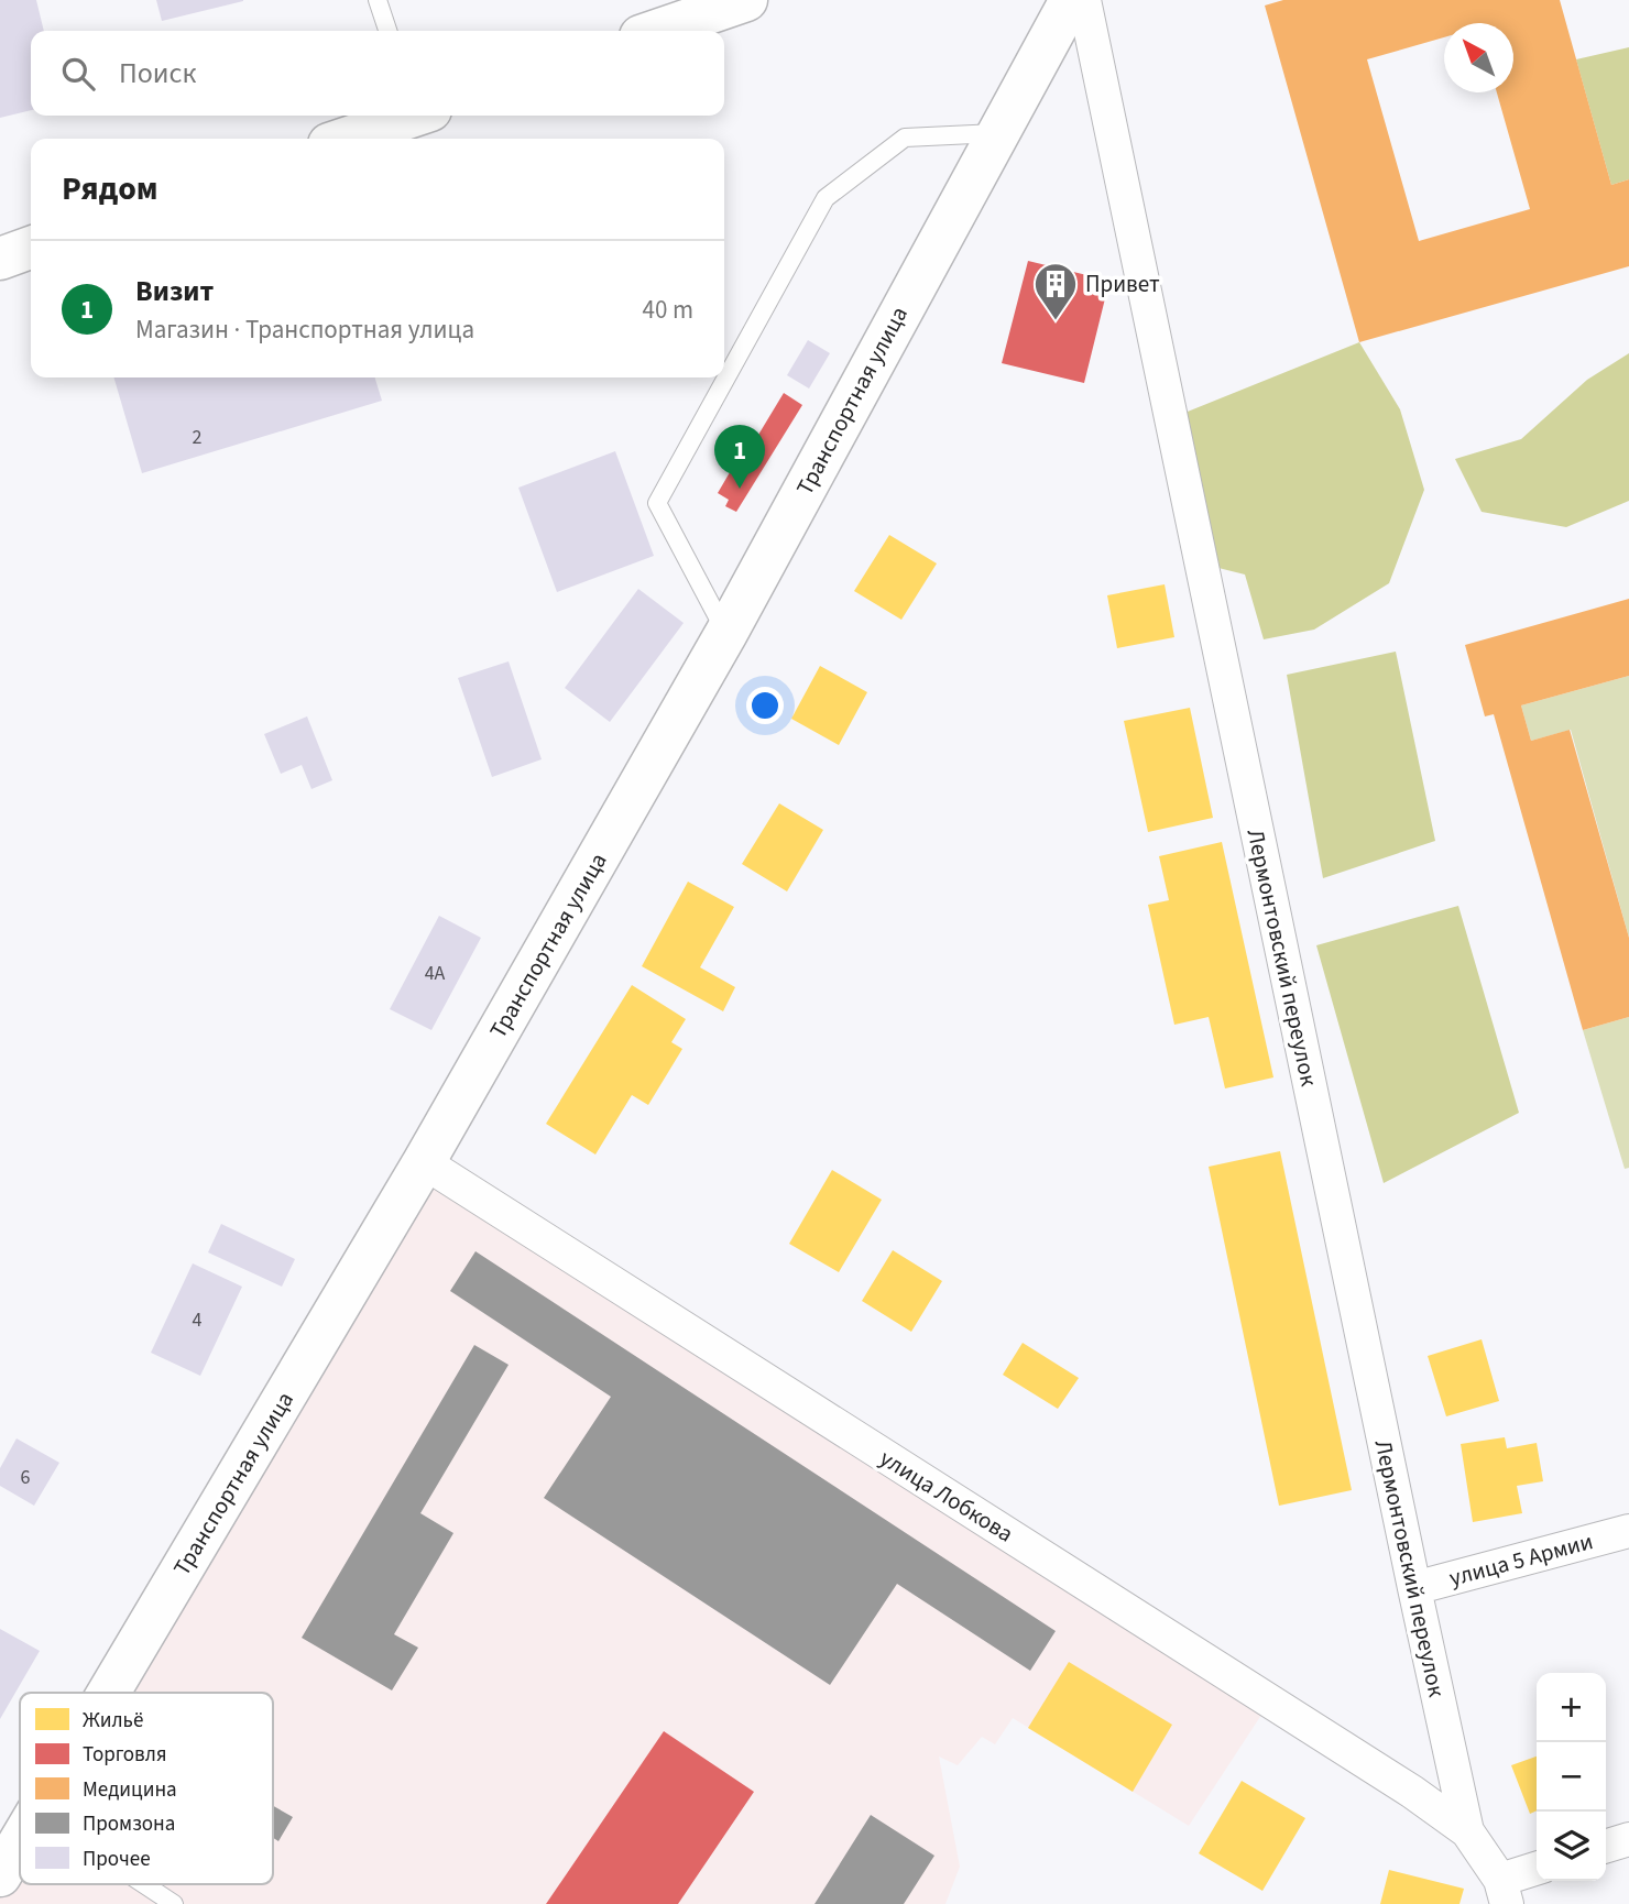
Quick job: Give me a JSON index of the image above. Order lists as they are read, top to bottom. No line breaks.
{"streets":{"main road":["Транспортная улица"],"street":["Лермонтовский переулок","улица Лобкова","улица 5 Армии"]},"crossings":[["Транспортная улица","улица Лобкова"],["Лермонтовский переулок","улица Лобкова"],["Лермонтовский переулок","улица 5 Армии"]],"places":{"building":["Привет"]},"house_numbers":["2","4А","4","6"],"legend":["Жильё","Торговля","Медицина","Промзона","Прочее"],"north":"top left","page":{"search":"Поиск","heading":"Рядом","list":[{"mark":"1","name":"Визит","note":"Магазин · Транспортная улица","value":"40 m"}],"pins":"1","map_buttons":["+","−"]}}
